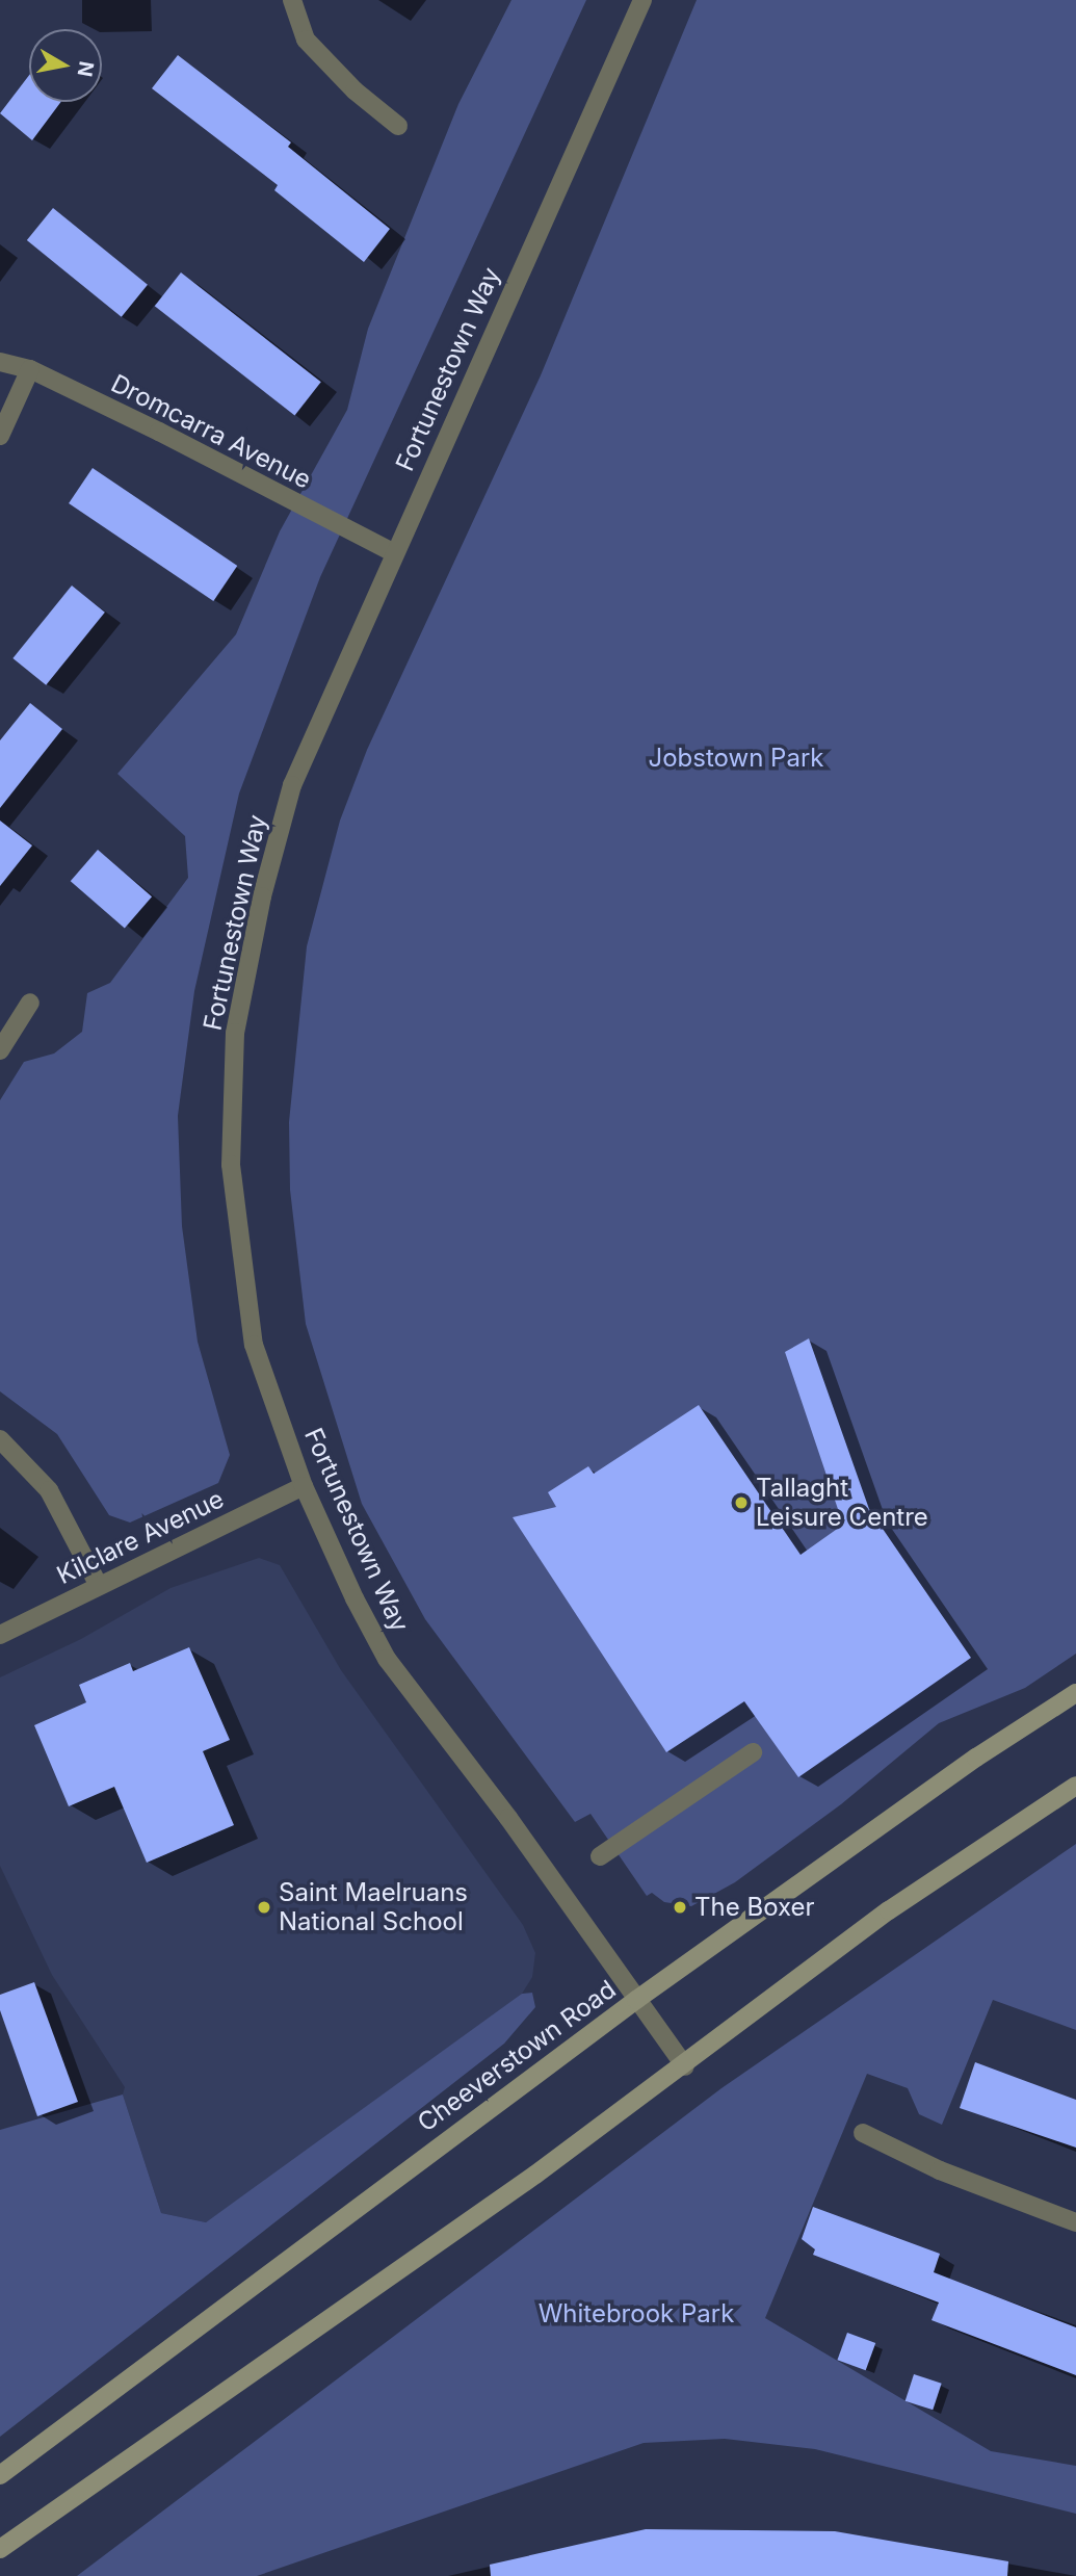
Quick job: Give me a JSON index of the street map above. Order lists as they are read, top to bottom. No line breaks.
{"streets":{"main road":["Cheeverstown Road"],"street":["Fortunestown Way","Dromcarra Avenue","Kilclare Avenue"]},"crossings":[["Fortunestown Way","Dromcarra Avenue"],["Fortunestown Way","Kilclare Avenue"],["Fortunestown Way","Cheeverstown Road"]],"parks":["Jobstown Park","Whitebrook Park"],"places":["Tallaght Leisure Centre","Saint Maelruans National School","The Boxer"],"north":"right"}
